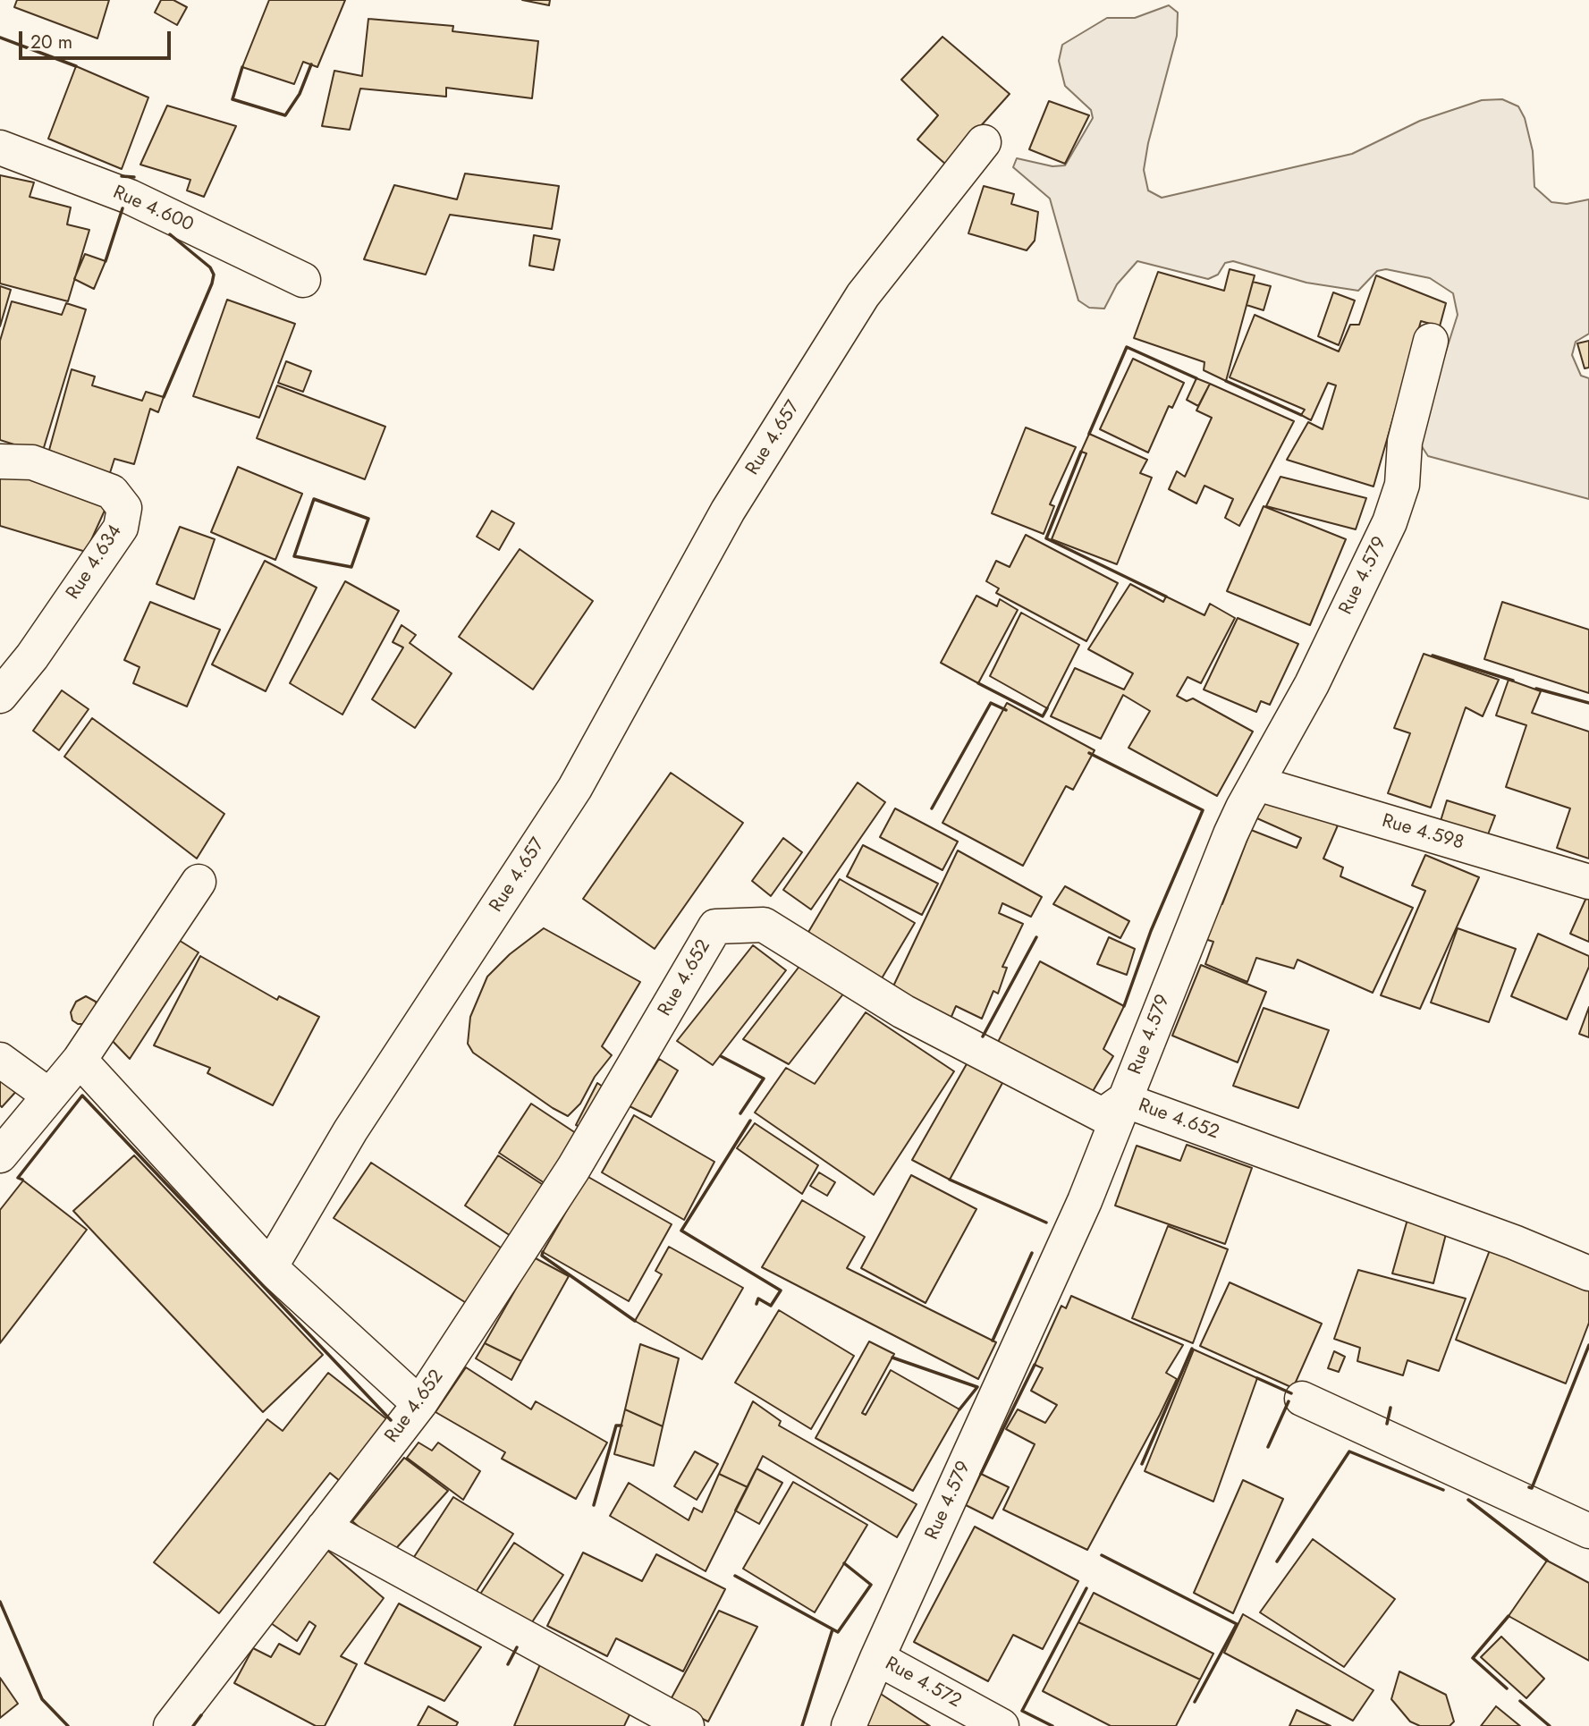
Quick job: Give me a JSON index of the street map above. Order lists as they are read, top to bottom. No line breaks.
{"streets":{"street":["Rue 4.600","Rue 4.657","Rue 4.634","Rue 4.579","Rue 4.598","Rue 4.652","Rue 4.572"]},"crossings":[["Rue 4.579","Rue 4.598"],["Rue 4.579","Rue 4.652"],["Rue 4.579","Rue 4.572"]],"scale_bar":"20 m"}
